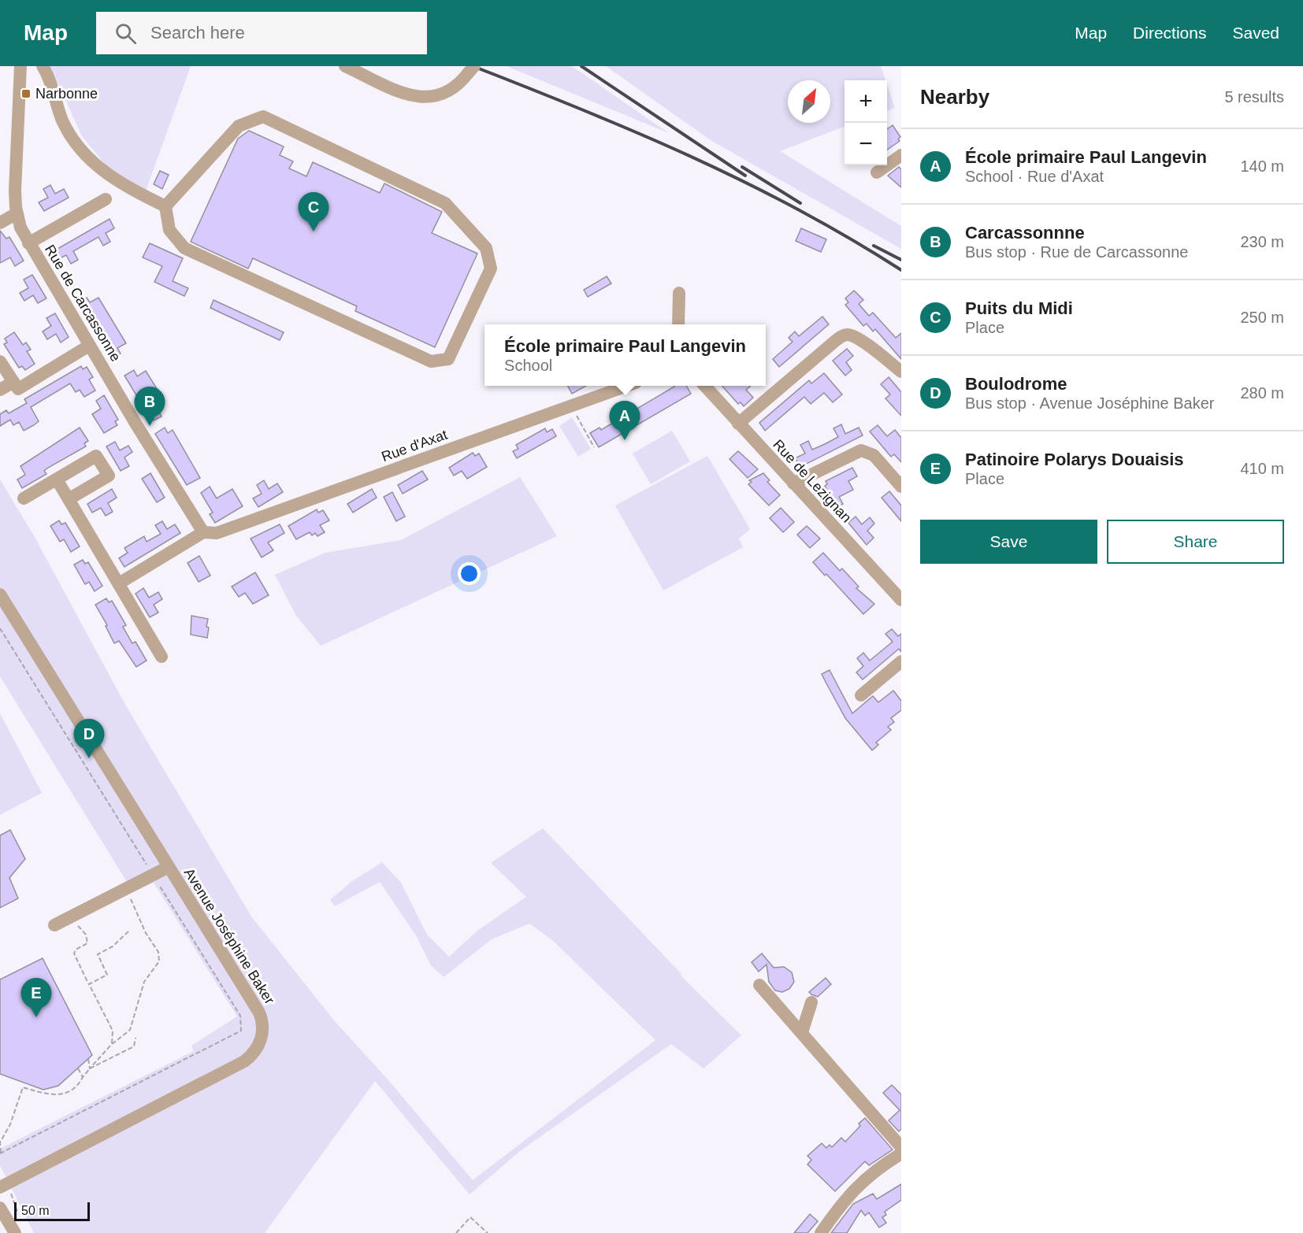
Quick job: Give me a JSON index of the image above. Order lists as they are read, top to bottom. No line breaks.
{"streets":{"street":["Rue de Carcassonne","Rue d'Axat","Rue de Lezignan","Avenue Joséphine Baker"]},"crossings":[["Rue de Carcassonne","Rue d'Axat"]],"places":{"transit":["Narbonne"]},"scale_bar":"50 m","north":"top right","page":{"header":"Map","search":"Search here","nav":["Map","Directions","Saved"],"heading":["Nearby","5 results"],"map_buttons":["+","−"],"list":[{"mark":"A","name":"École primaire Paul Langevin","note":"School · Rue d'Axat","value":"140 m"},{"mark":"B","name":"Carcassonnne","note":"Bus stop · Rue de Carcassonne","value":"230 m"},{"mark":"C","name":"Puits du Midi","note":"Place","value":"250 m"},{"mark":"D","name":"Boulodrome","note":"Bus stop · Avenue Joséphine Baker","value":"280 m"},{"mark":"E","name":"Patinoire Polarys Douaisis","note":"Place","value":"410 m"}],"pins":["C","B","A","D","E"],"popup":["École primaire Paul Langevin","School"],"buttons":["Save","Share"],"scale":"50 m"}}
